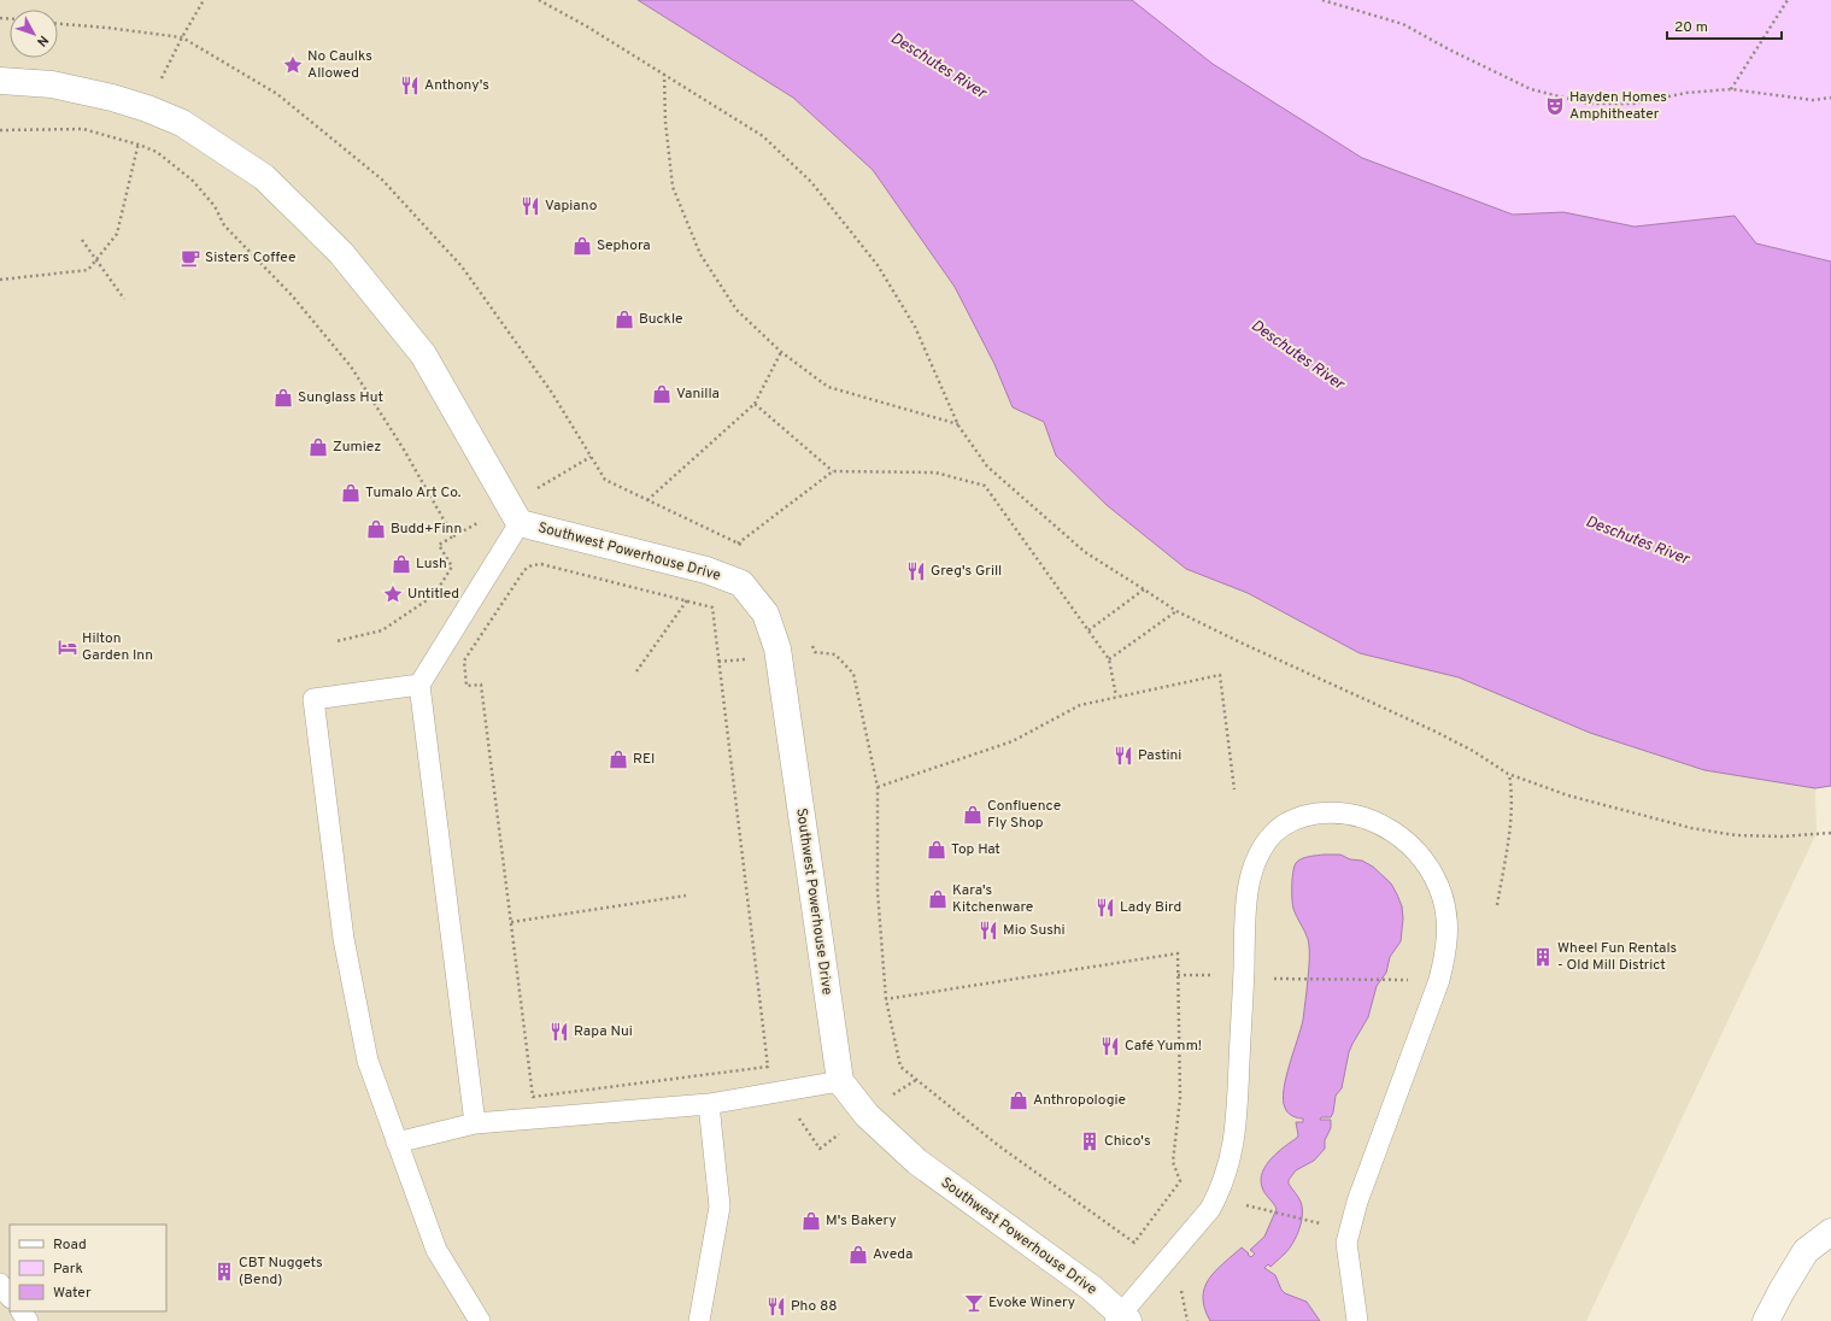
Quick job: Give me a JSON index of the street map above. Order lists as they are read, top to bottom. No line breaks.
{"streets":{"street":["Southwest Powerhouse Drive"]},"water":["Deschutes River"],"places":{"place":["No Caulks Allowed","Untitled"],"restaurant":["Anthony's","Vapiano","Greg's Grill","Pastini","Lady Bird","Mio Sushi","Rapa Nui","Café Yumm!","Pho 88"],"theatre":["Hayden Homes Amphitheater"],"shop":["Sephora","Buckle","Vanilla","Sunglass Hut","Zumiez","Tumalo Art Co.","Budd+Finn","Lush","REI","Confluence Fly Shop","Top Hat","Kara's Kitchenware","Anthropologie","M's Bakery","Aveda"],"cafe":["Sisters Coffee"],"hotel":["Hilton Garden Inn"],"building":["Wheel Fun Rentals - Old Mill District","Chico's","CBT Nuggets (Bend)"],"bar":["Evoke Winery"]},"legend":["Road","Park","Water"],"scale_bar":"20 m","north":"bottom right"}
